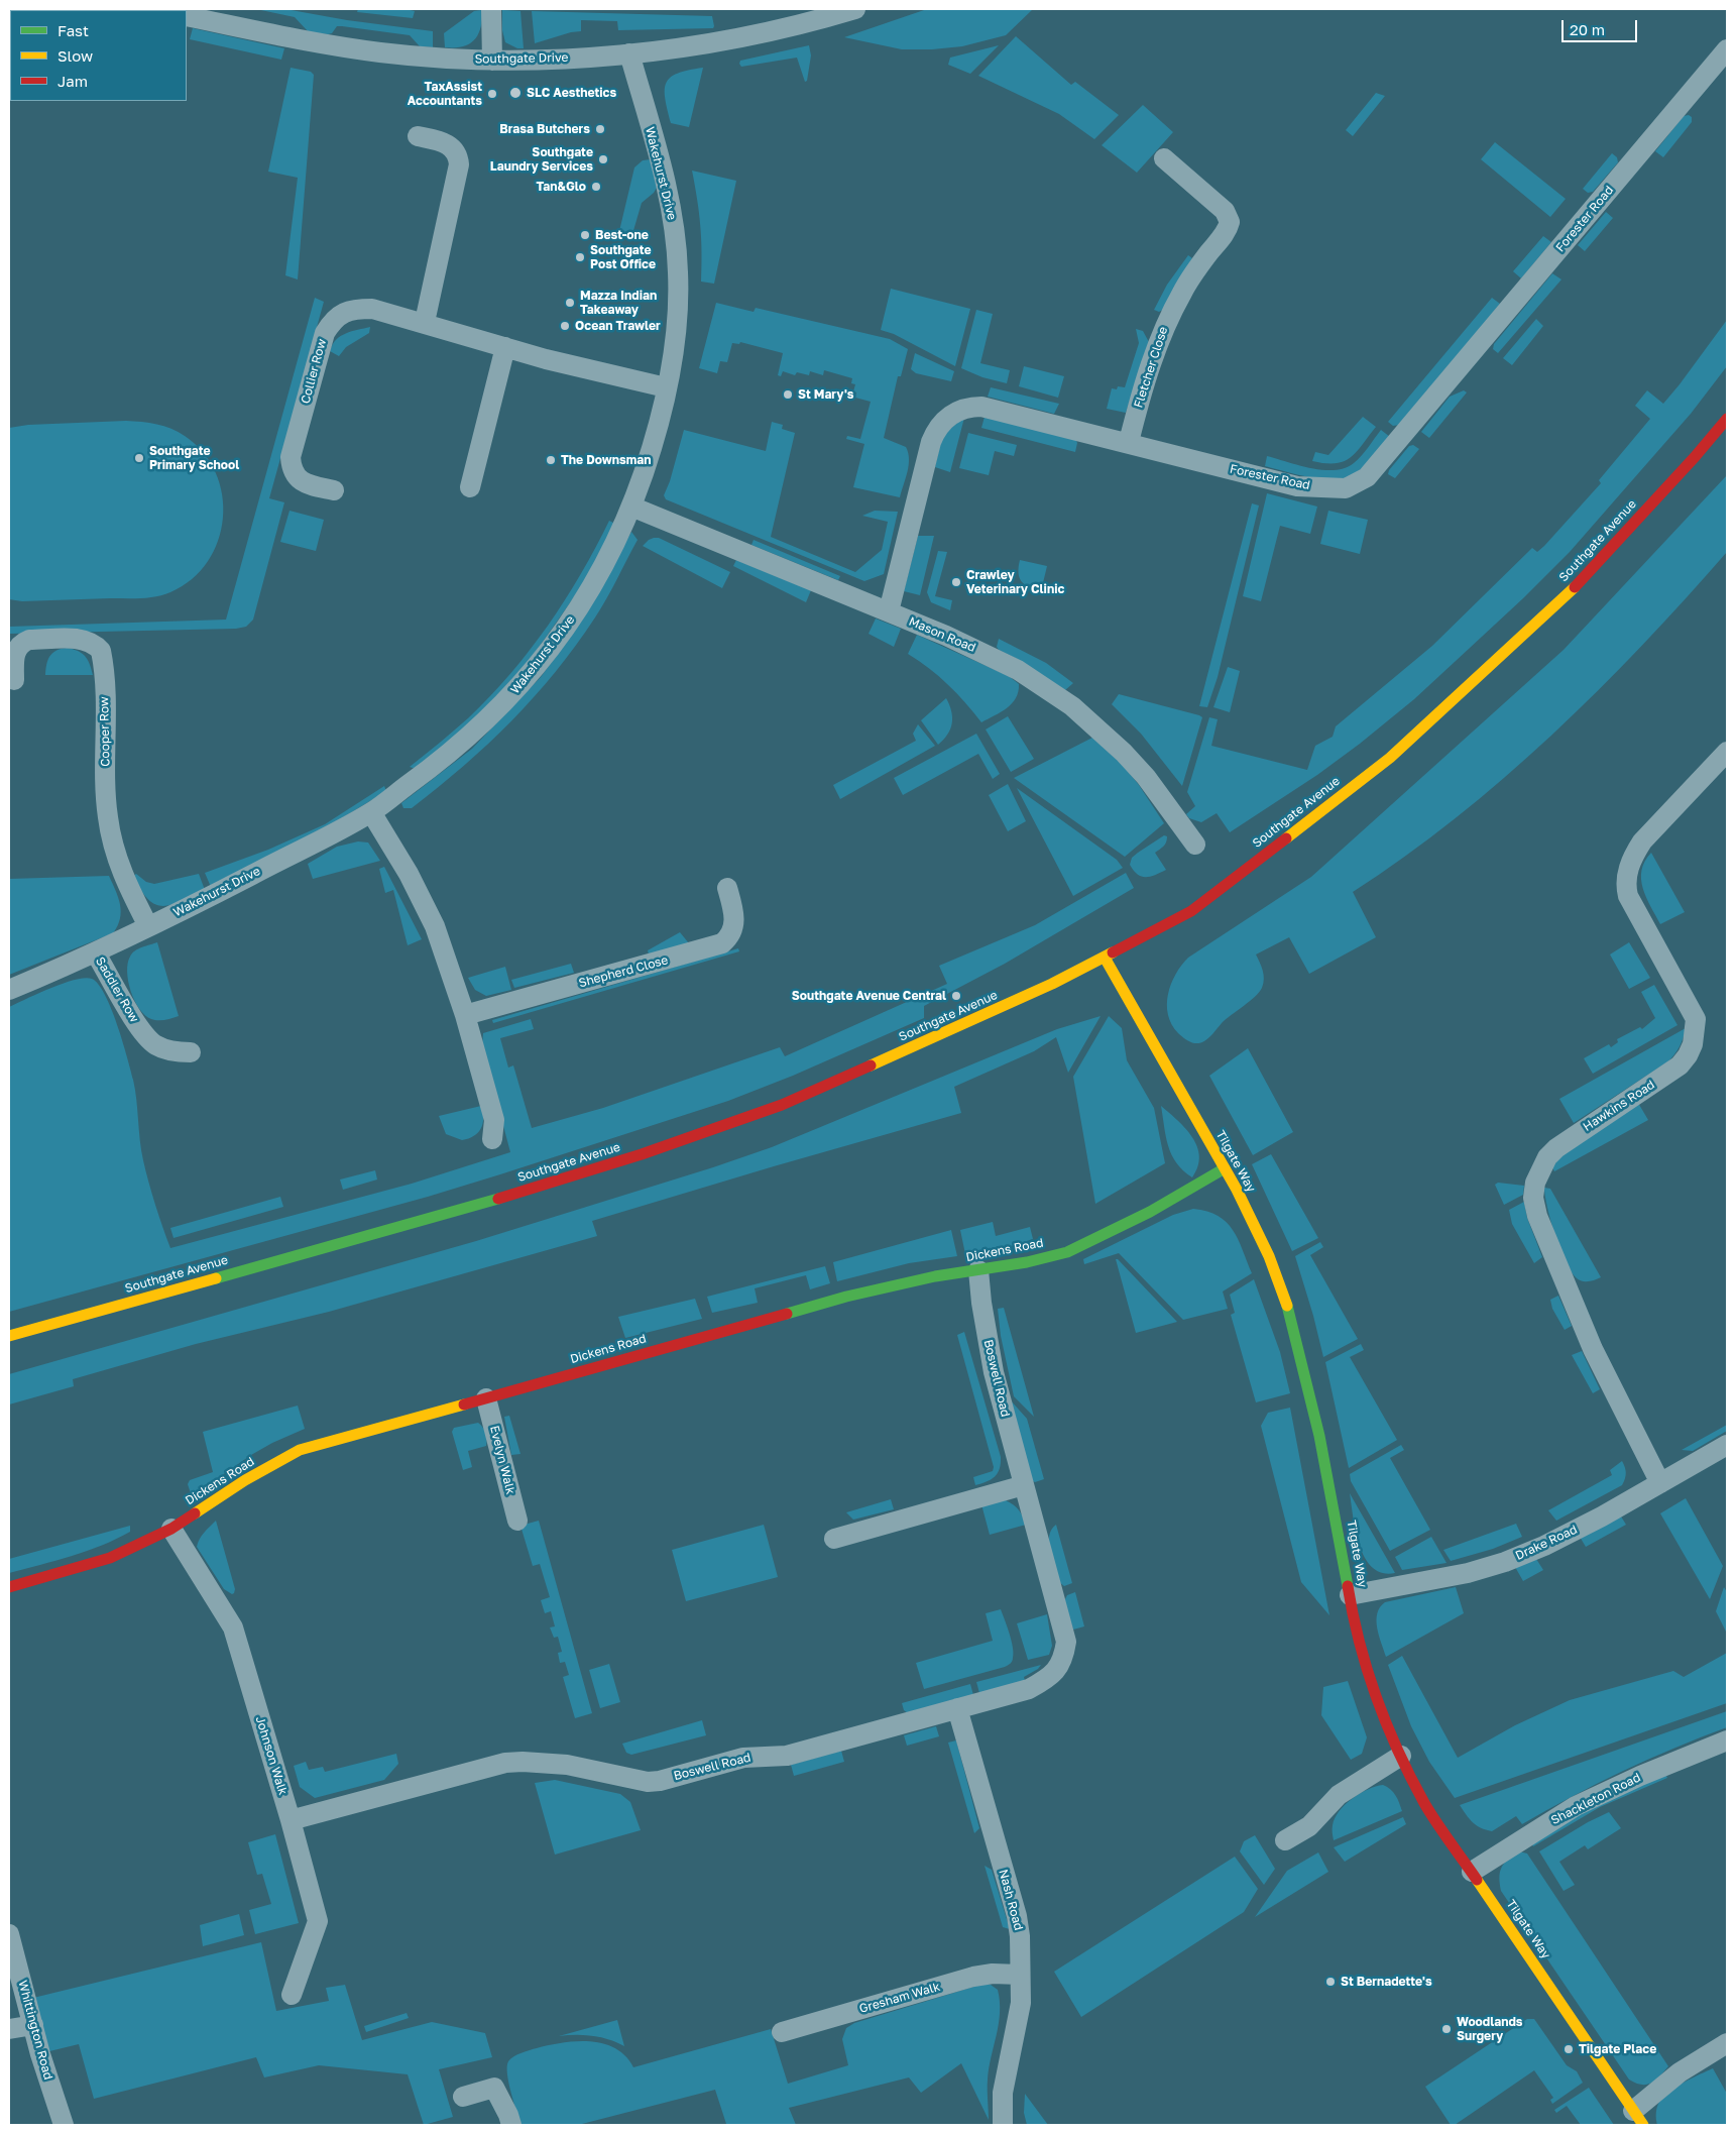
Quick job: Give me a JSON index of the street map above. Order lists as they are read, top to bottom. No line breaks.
{"streets":{"street":["Southgate Drive","Wakehurst Drive","Forester Road","Fletcher Close","Collier Row","Southgate Avenue","Mason Road","Cooper Row","Shepherd Close","Saddler Row","Hawkins Road","Tilgate Way","Dickens Road","Boswell Road","Evelyn Walk","Drake Road","Johnson Walk","Shackleton Road","Nash Road","Gresham Walk","Whittington Road"]},"crossings":[["Southgate Drive","Wakehurst Drive"],["Wakehurst Drive","Collier Row"],["Wakehurst Drive","Mason Road"],["Wakehurst Drive","Cooper Row"],["Wakehurst Drive","Saddler Row"],["Forester Road","Fletcher Close"],["Forester Road","Mason Road"],["Southgate Avenue","Tilgate Way"],["Hawkins Road","Drake Road"],["Tilgate Way","Dickens Road"],["Tilgate Way","Drake Road"],["Tilgate Way","Shackleton Road"],["Dickens Road","Boswell Road"],["Dickens Road","Evelyn Walk"],["Dickens Road","Johnson Walk"],["Boswell Road","Johnson Walk"],["Boswell Road","Nash Road"],["Nash Road","Gresham Walk"]],"places":["SLC Aesthetics","TaxAssist Accountants","Brasa Butchers","Southgate Laundry Services","Tan&Glo","Best-one","Southgate Post Office","Mazza Indian Takeaway","Ocean Trawler","St Mary's","Southgate Primary School","The Downsman","Crawley Veterinary Clinic","Southgate Avenue Central","St Bernadette's","Woodlands Surgery","Tilgate Place"],"legend":["Fast","Slow","Jam"],"scale_bar":"20 m"}
